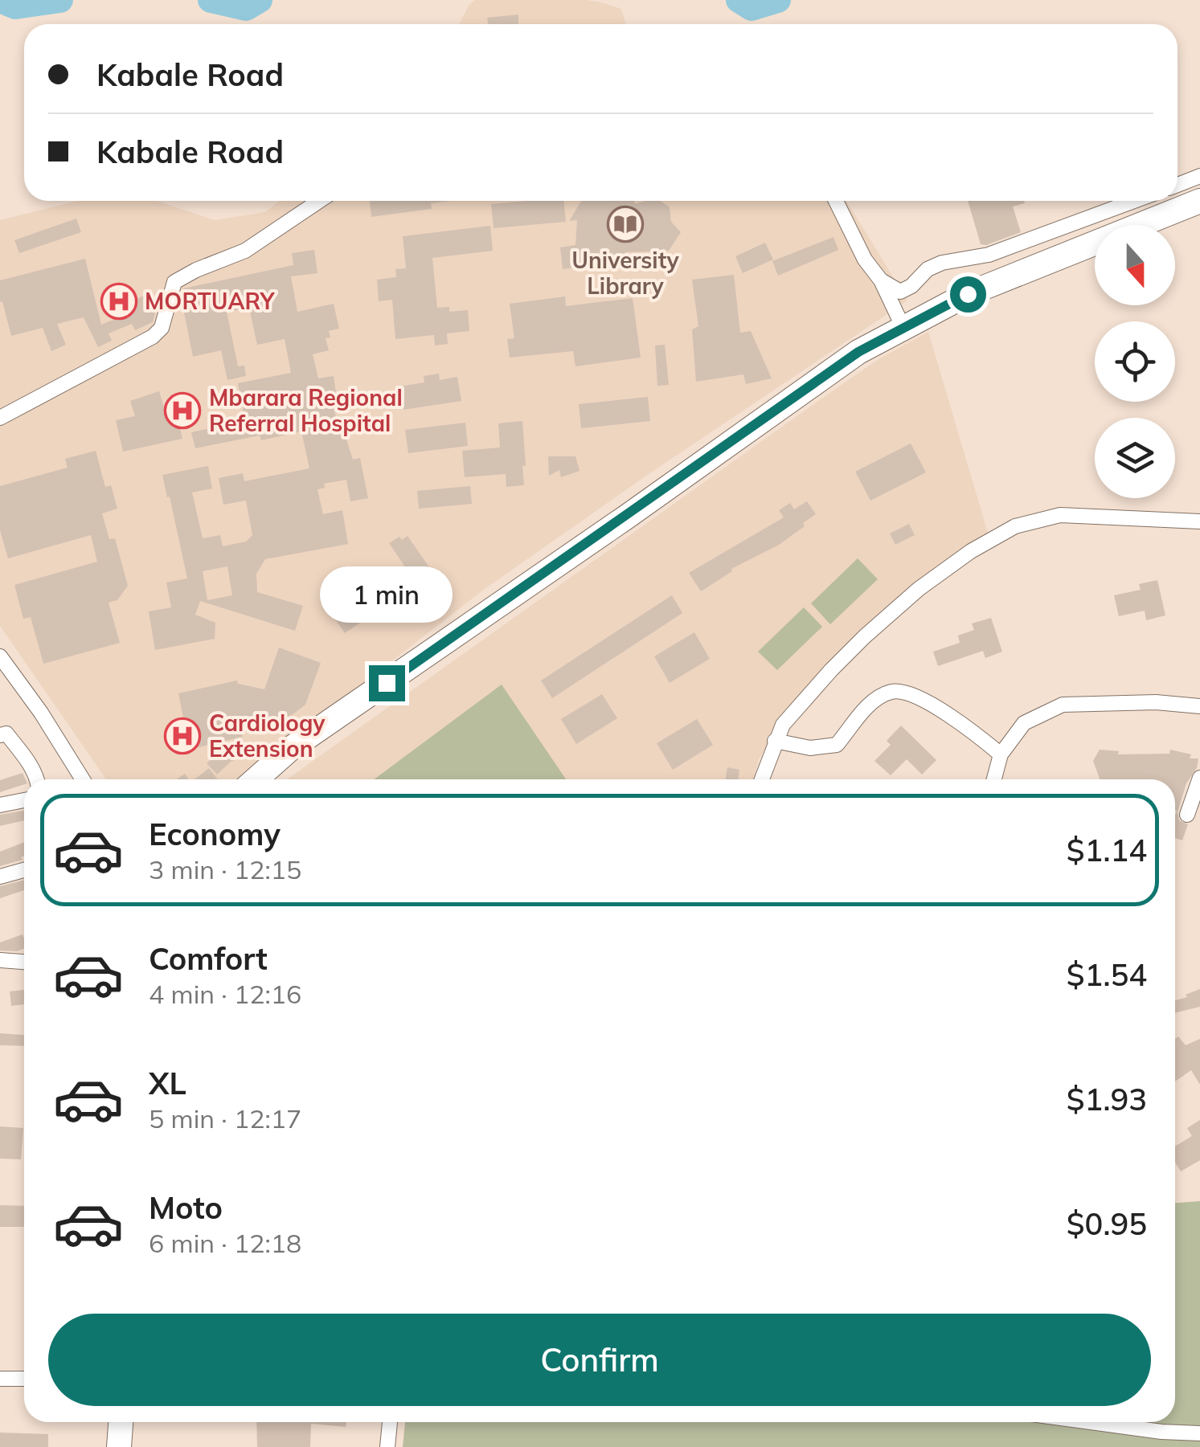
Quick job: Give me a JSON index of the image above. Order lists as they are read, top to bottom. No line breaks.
{"places":{"library":["University Library"],"hospital":["MORTUARY","Mbarara Regional Referral Hospital","Cardiology Extension"]},"north":"bottom","page":{"banner":["Kabale Road","Kabale Road"],"bubble":"1 min","list":[{"name":"Economy","note":"3 min · 12:15","value":"$1.14"},{"name":"Comfort","note":"4 min · 12:16","value":"$1.54"},{"name":"XL","note":"5 min · 12:17","value":"$1.93"},{"name":"Moto","note":"6 min · 12:18","value":"$0.95"}],"buttons":"Confirm"}}
